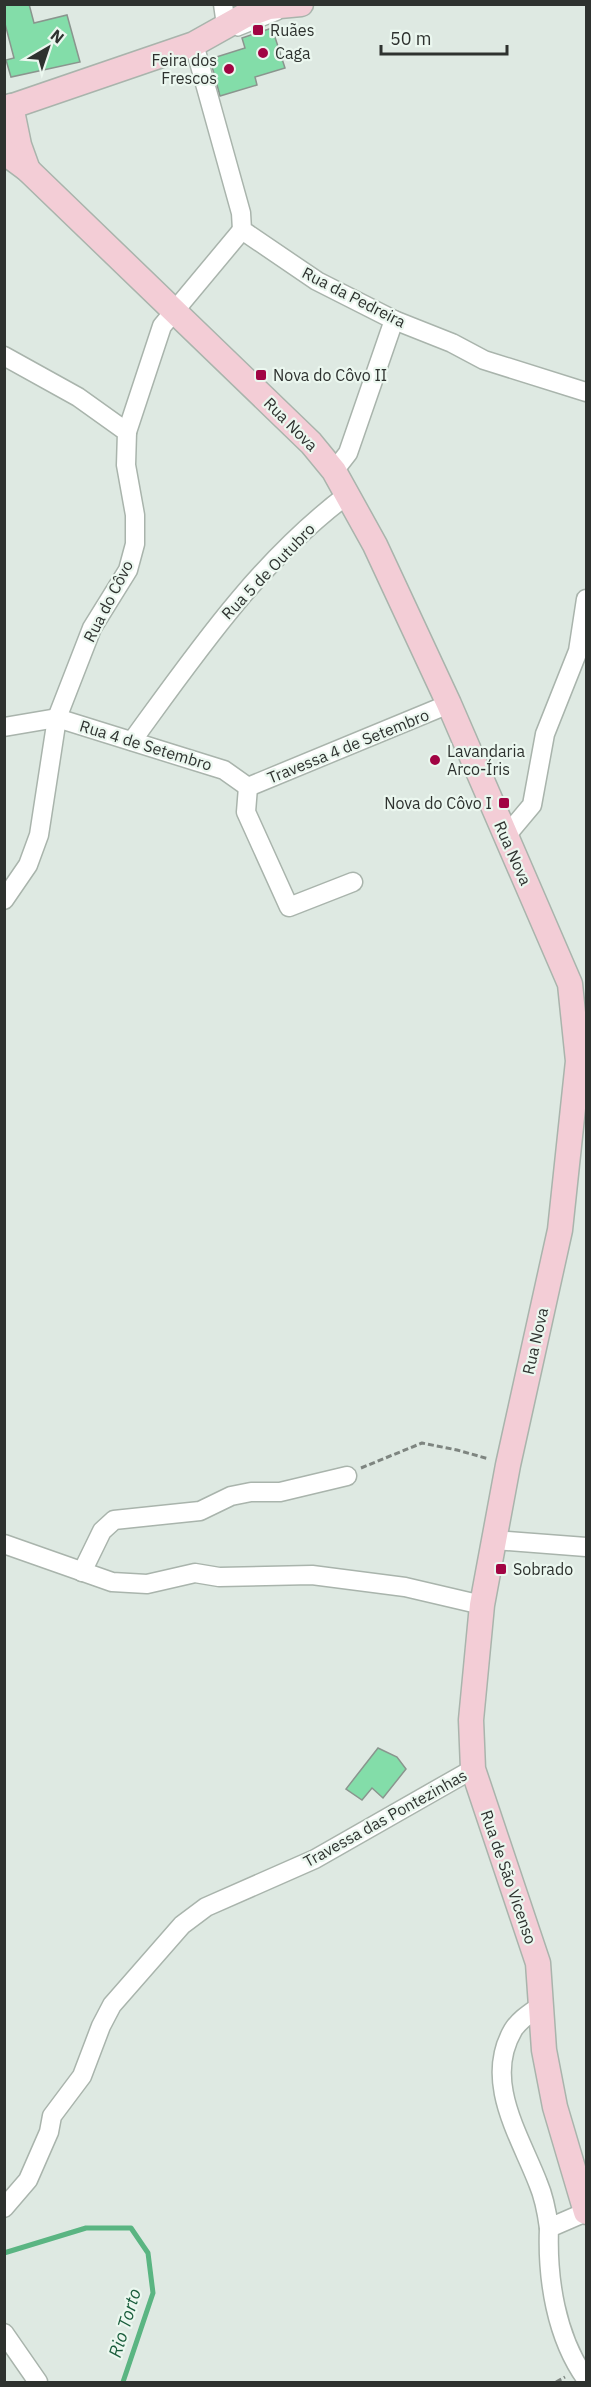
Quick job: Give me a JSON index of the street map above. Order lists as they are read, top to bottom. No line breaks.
{"streets":{"street":["Rua da Pedreira","Rua Nova","Rua 5 de Outubro","Rua do Côvo","Rua 4 de Setembro","Travessa 4 de Setembro","Travessa das Pontezinhas","Rua de São Vicenso"]},"crossings":[["Rua da Pedreira","Rua do Côvo"],["Rua Nova","Rua 5 de Outubro"],["Rua Nova","Rua do Côvo"],["Rua Nova","Travessa 4 de Setembro"],["Rua Nova","Rua de São Vicenso"],["Rua 5 de Outubro","Rua 4 de Setembro"],["Rua do Côvo","Rua 4 de Setembro"],["Rua 4 de Setembro","Travessa 4 de Setembro"],["Travessa das Pontezinhas","Rua de São Vicenso"]],"water":["Rio Torto"],"places":{"transit":["Ruães","Nova do Côvo II","Nova do Côvo I","Sobrado"],"other":["Caga","Feira dos Frescos","Lavandaria Arco-Íris"]},"scale_bar":"50 m","north":"top right"}
